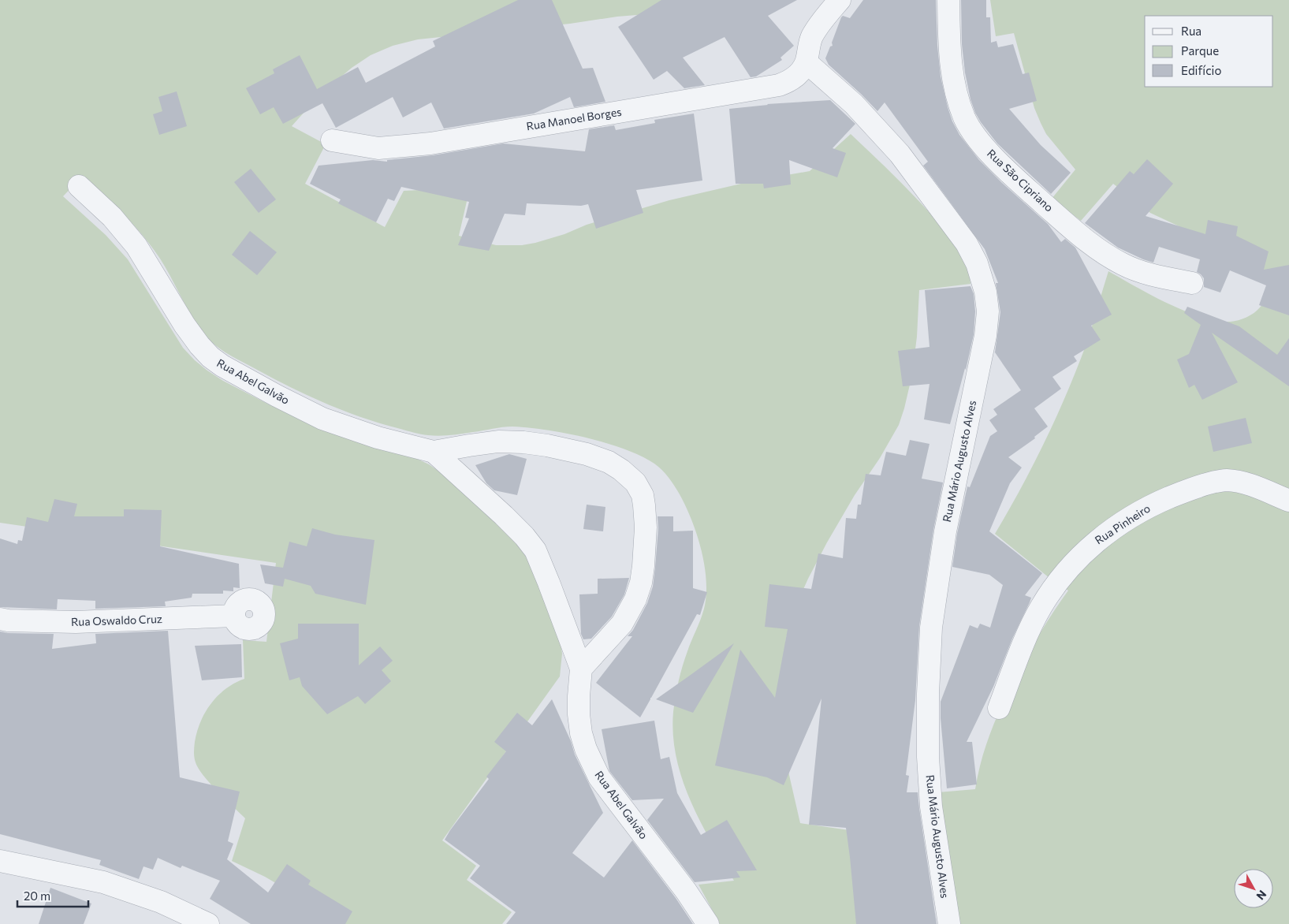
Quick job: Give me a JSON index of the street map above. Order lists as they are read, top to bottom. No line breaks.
{"streets":{"street":["Rua Manoel Borges","Rua São Cipriano","Rua Abel Galvão","Rua Mário Augusto Alves","Rua Pinheiro","Rua Oswaldo Cruz"]},"crossings":[["Rua Manoel Borges","Rua Mário Augusto Alves"]],"legend":["Rua","Parque","Edifício"],"scale_bar":"20 m","north":"bottom right"}
